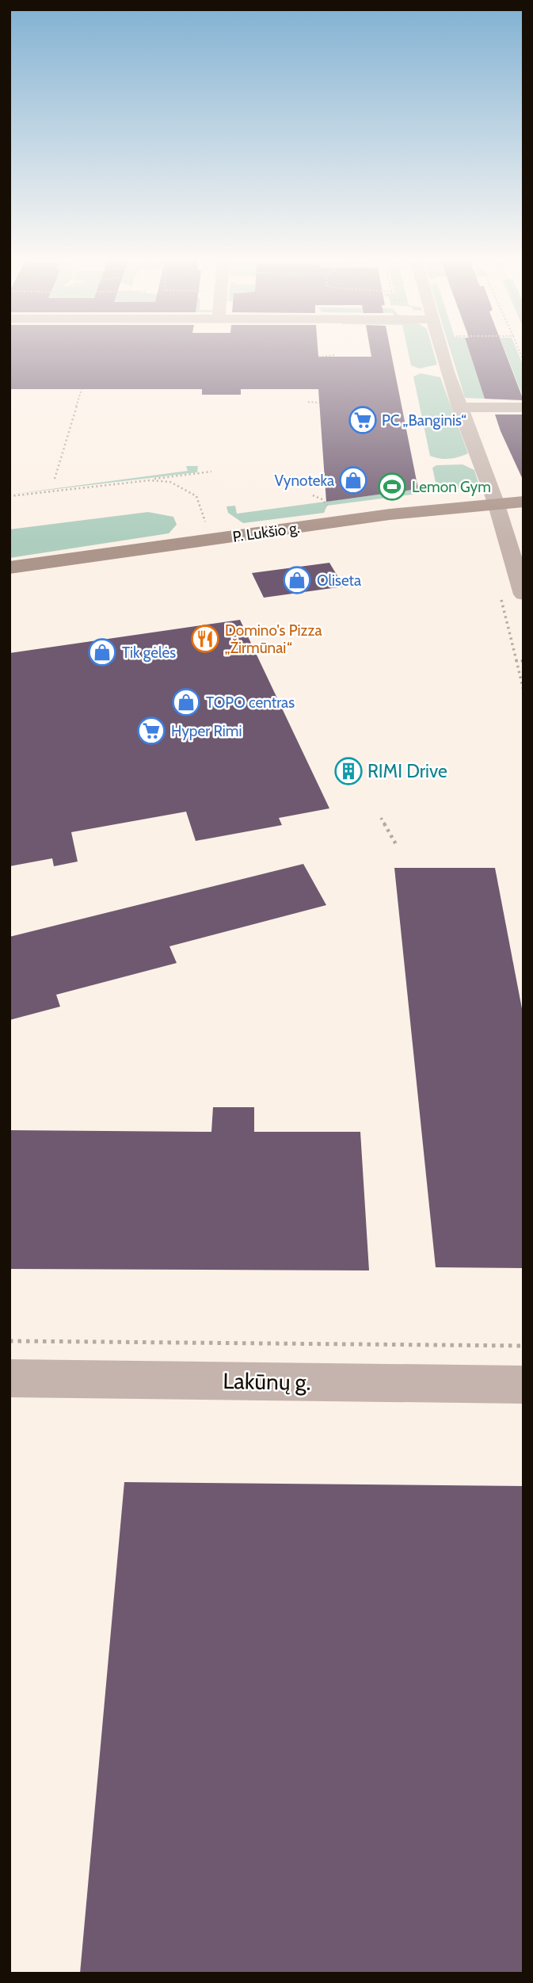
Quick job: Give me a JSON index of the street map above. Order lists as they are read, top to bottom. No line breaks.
{"streets":{"street":["P. Lukšio g.","Lakūnų g."]},"places":{"supermarket":["PC „Banginis“","Hyper Rimi"],"shop":["Vynoteka","Oliseta","Tik gėlės","TOPO centras"],"sports":["Lemon Gym"],"restaurant":["Domino's Pizza „Žirmūnai“"],"building":["RIMI Drive"]}}
